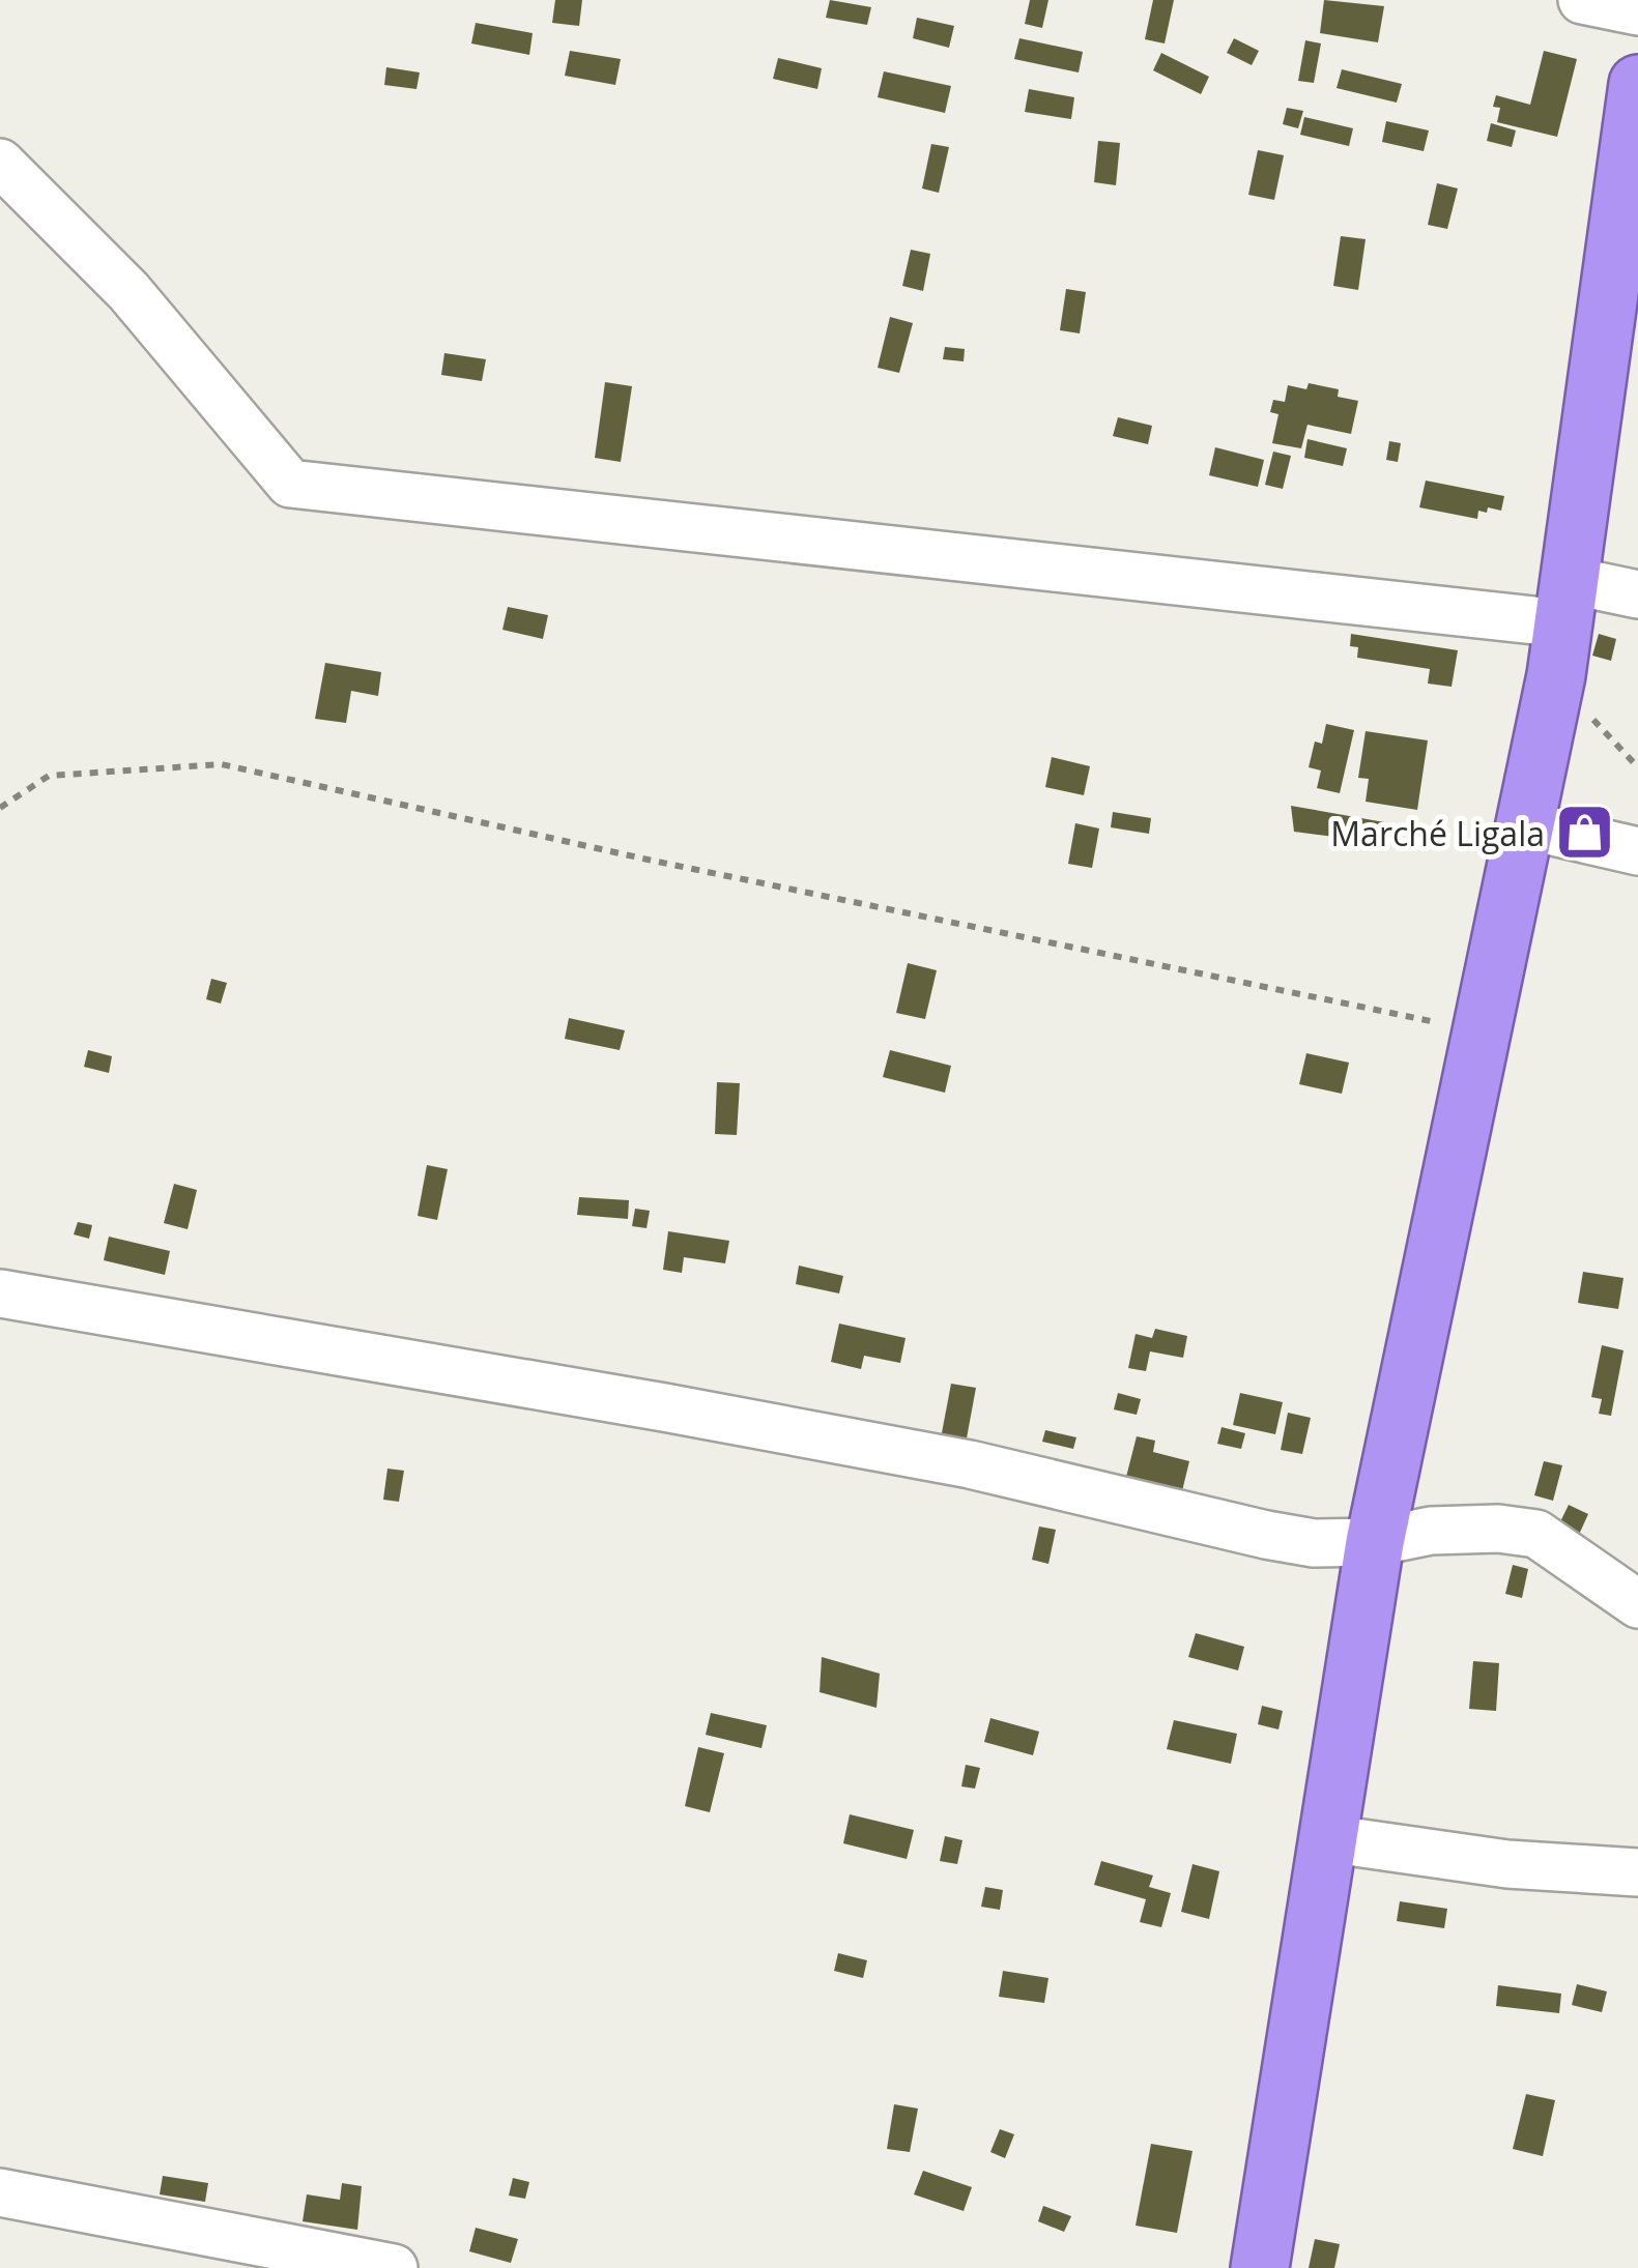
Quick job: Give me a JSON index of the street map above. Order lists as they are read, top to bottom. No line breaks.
{"places":{"shop":["Marché Ligala"]}}
